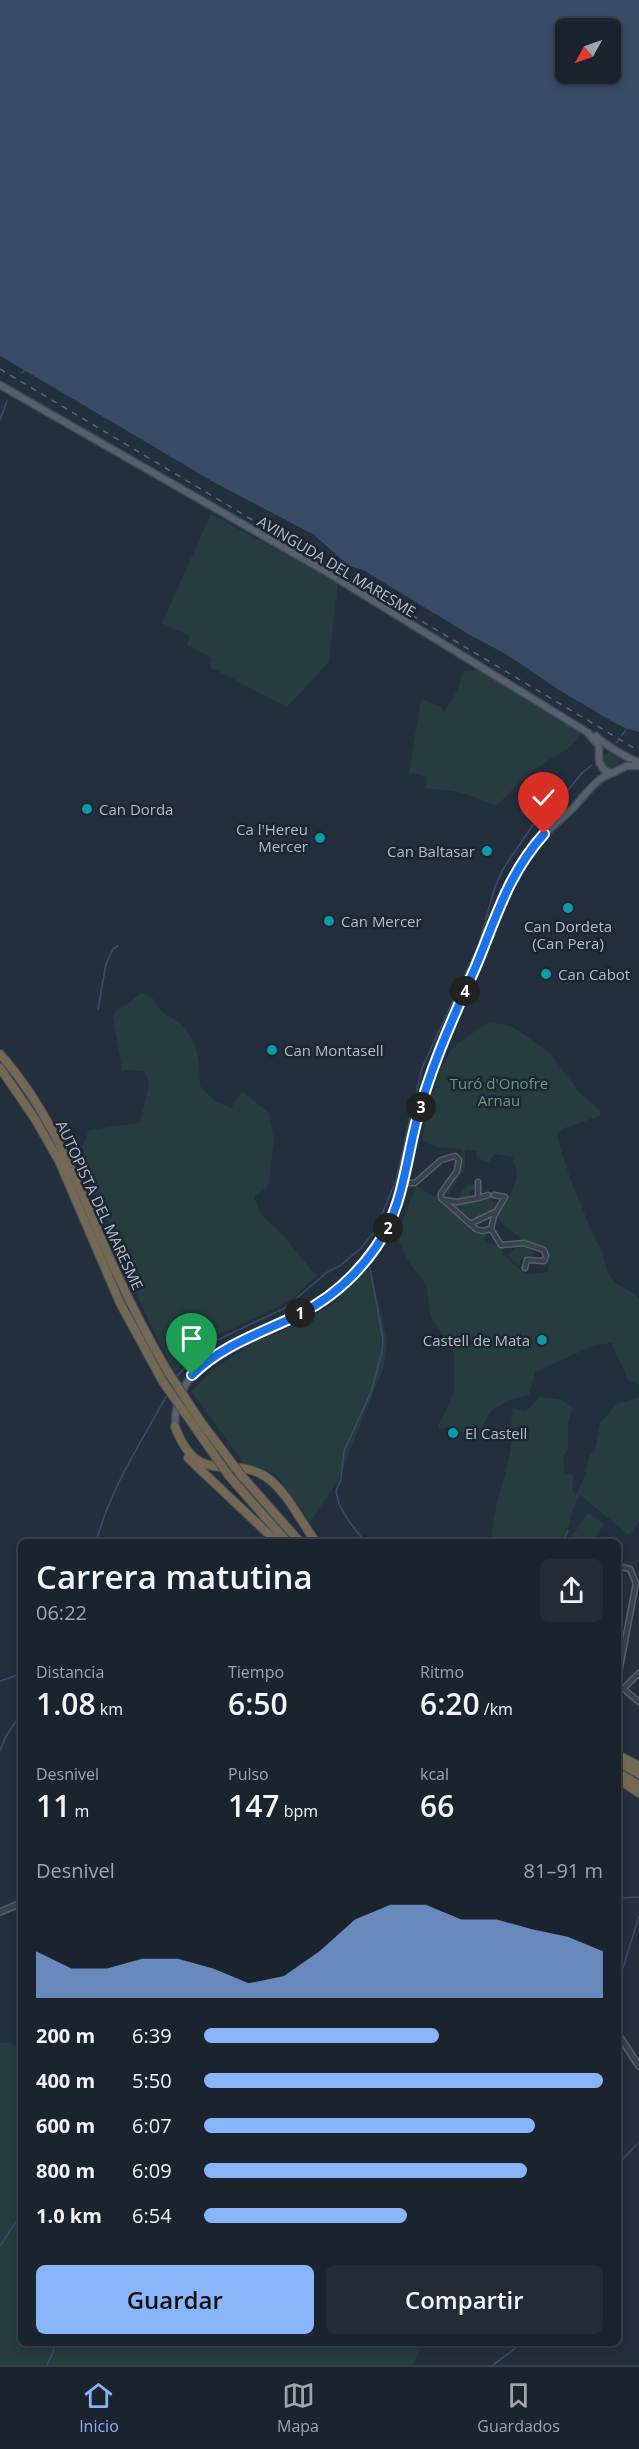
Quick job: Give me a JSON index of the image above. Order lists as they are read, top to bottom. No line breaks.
{"streets":{"highway":["AUTOPISTA DEL MARESME"],"main road":["AVINGUDA DEL MARESME"]},"parks":["Turó d'Onofre Arnau"],"places":["Can Dorda","Ca l'Hereu Mercer","Can Baltasar","Can Dordeta (Can Pera)","Can Mercer","Can Cabot","Can Montasell","Castell de Mata","El Castell"],"north":"bottom left","page":{"pins":["4","3","2","1"],"heading":["Carrera matutina","06:22"],"stats":[["Distancia","1.08 km"],["Tiempo","6:50"],["Ritmo","6:20 /km"],["Desnivel","11 m"],["Pulso","147 bpm"],["kcal","66"]],"chart":["Desnivel","81–91 m"],"list":[{"name":"200 m","note":"6:39"},{"name":"400 m","note":"5:50"},{"name":"600 m","note":"6:07"},{"name":"800 m","note":"6:09"},{"name":"1.0 km","note":"6:54"}],"buttons":["Guardar","Compartir"],"tabs":["Inicio","Mapa","Guardados"]}}
